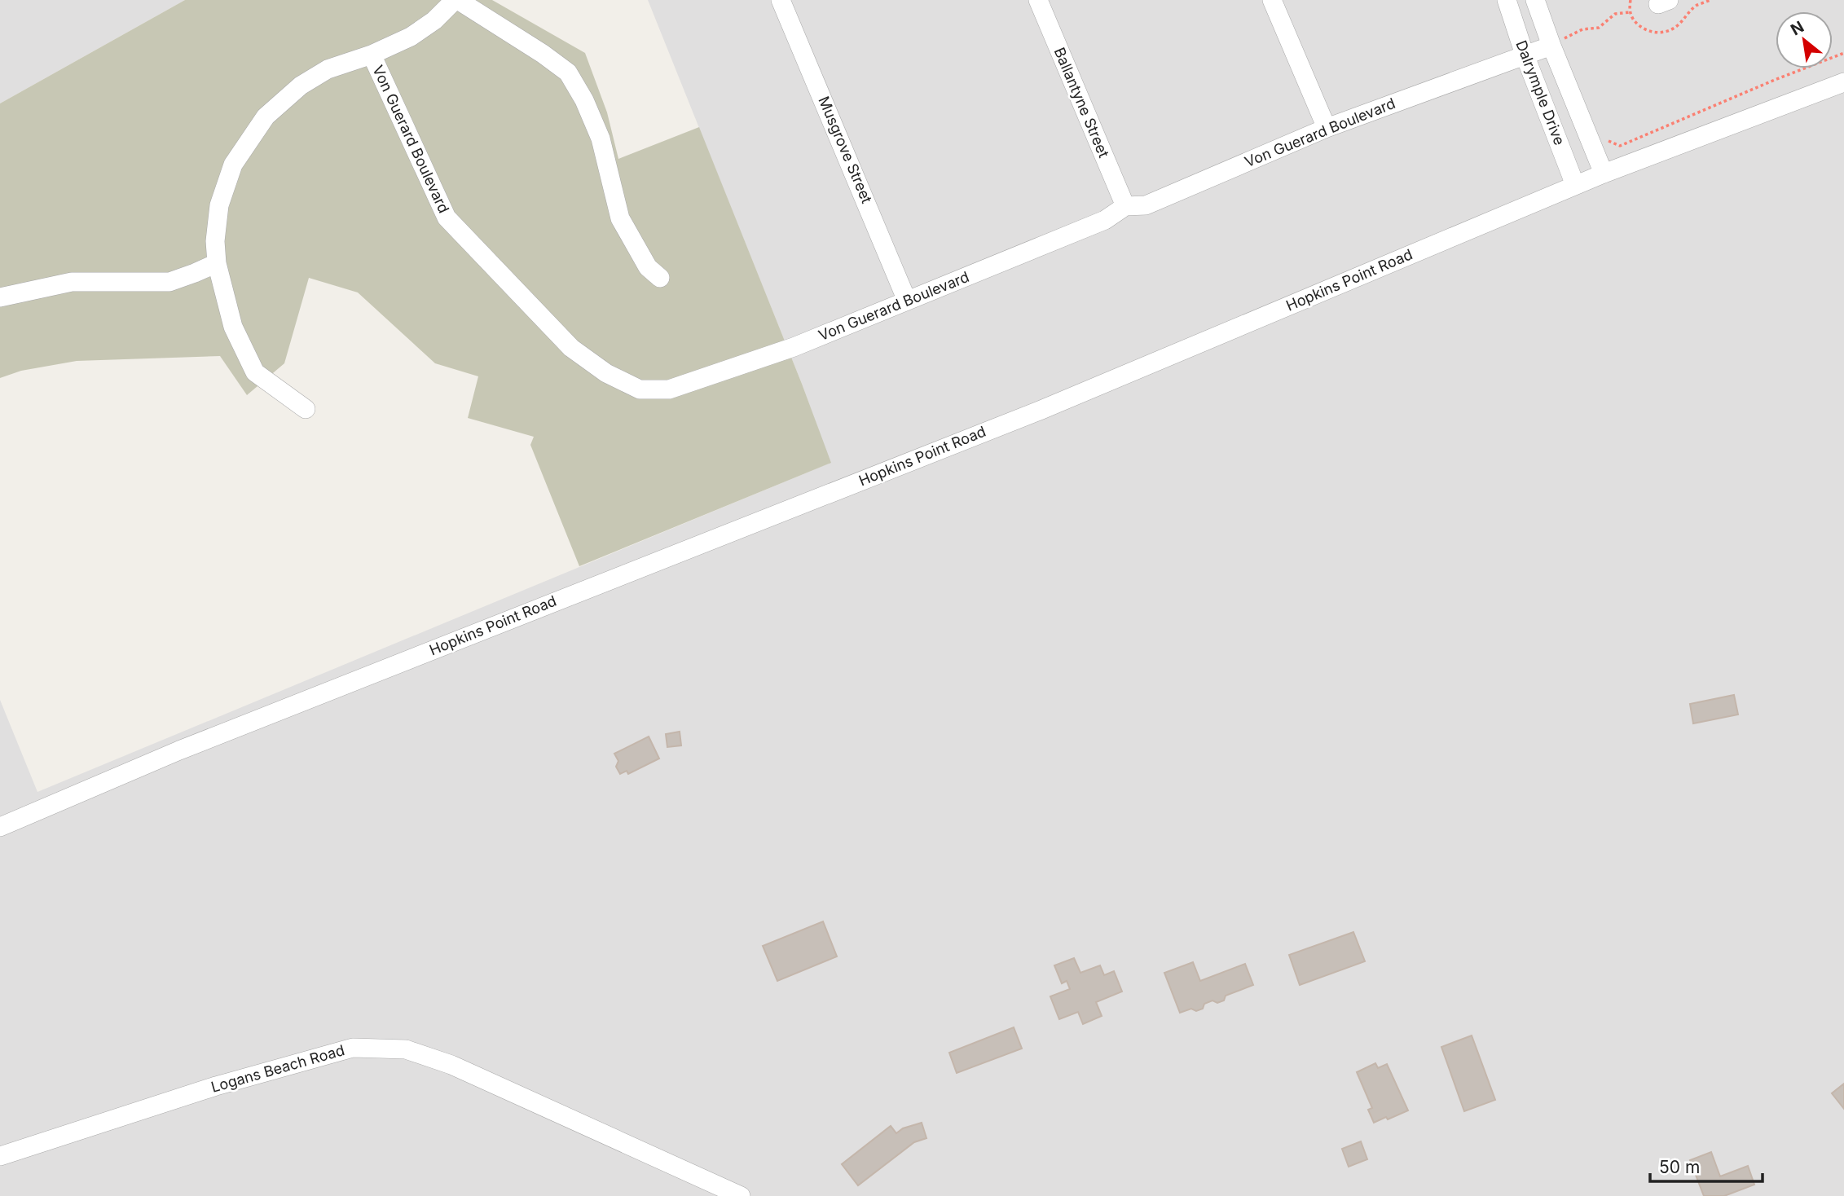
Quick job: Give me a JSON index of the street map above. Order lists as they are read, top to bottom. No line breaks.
{"streets":{"street":["Dalrymple Drive","Ballantyne Street","Von Guerard Boulevard","Musgrove Street","Hopkins Point Road","Logans Beach Road"]},"crossings":[["Dalrymple Drive","Von Guerard Boulevard"],["Dalrymple Drive","Hopkins Point Road"],["Ballantyne Street","Von Guerard Boulevard"],["Von Guerard Boulevard","Musgrove Street"]],"scale_bar":"50 m","north":"top left"}
